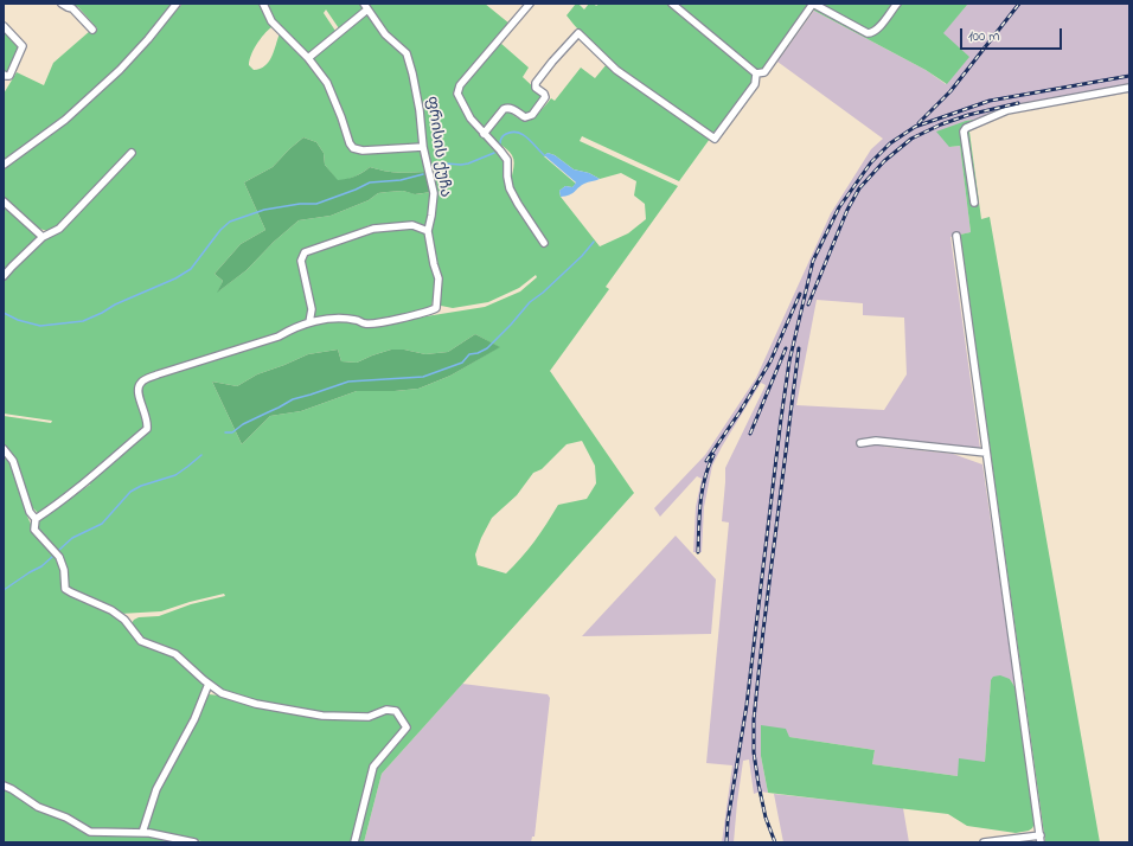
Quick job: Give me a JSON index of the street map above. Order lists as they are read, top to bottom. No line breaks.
{"streets":{"street":["ფრისის ქუჩა"]},"scale_bar":"100 m"}
